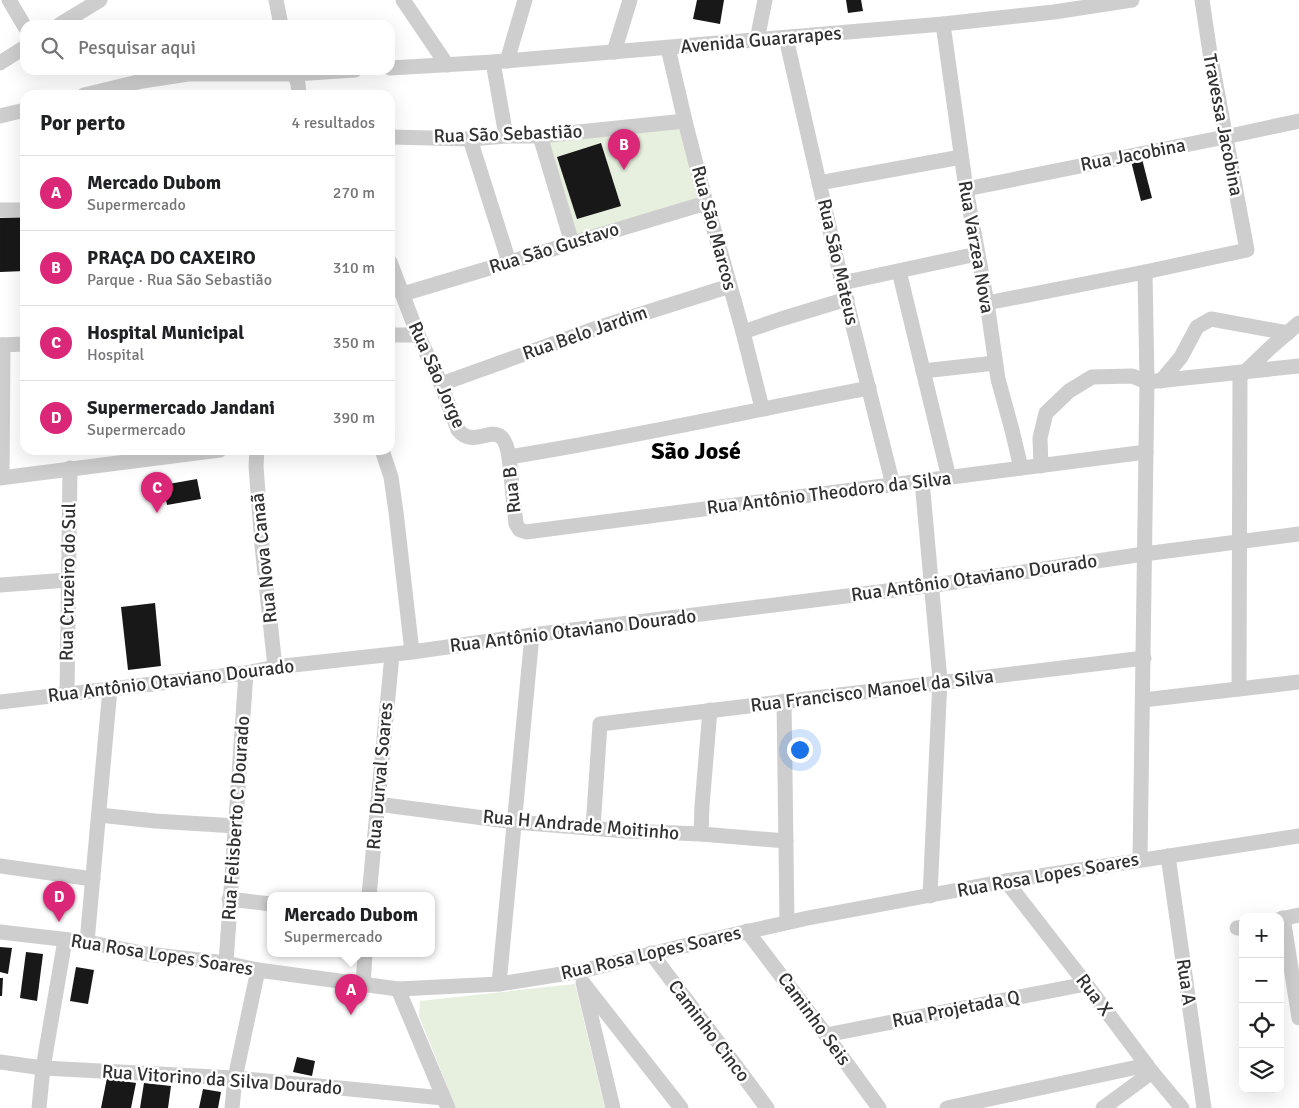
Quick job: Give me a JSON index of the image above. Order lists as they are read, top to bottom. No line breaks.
{"streets":{"street":["Avenida Guararapes","Travessa Jacobina","Rua São Sebastião","Rua Jacobina","Rua São Marcos","Rua Varzea Nova","Rua São Gustavo","Rua São Mateus","Rua Belo Jardim","Rua São Jorge","Rua B","Rua Antônio Theodoro da Silva","Rua Nova Canaã","Rua Antônio Otaviano Dourado","Rua Cruzeiro do Sul","Rua Francisco Manoel da Silva","Rua Durval Soares","Rua Felisberto C Dourado","Rua H Andrade Moitinho","Rua Rosa Lopes Soares","Rua A","Rua X","Rua Projetada Q","Caminho Seis","Caminho Cinco","Rua Vitorino da Silva Dourado"]},"crossings":[["Avenida Guararapes","Rua São Marcos"],["Avenida Guararapes","Rua Varzea Nova"],["Avenida Guararapes","Rua São Mateus"],["Travessa Jacobina","Rua Jacobina"],["Rua São Sebastião","Rua São Marcos"],["Rua Jacobina","Rua Varzea Nova"],["Rua São Marcos","Rua São Gustavo"],["Rua São Marcos","Rua Belo Jardim"],["Rua Varzea Nova","Rua Antônio Theodoro da Silva"],["Rua São Gustavo","Rua São Jorge"],["Rua São Mateus","Rua Antônio Theodoro da Silva"],["Rua Belo Jardim","Rua São Jorge"],["Rua São Jorge","Rua B"],["Rua B","Rua Antônio Theodoro da Silva"],["Rua Nova Canaã","Rua Antônio Otaviano Dourado"],["Rua Antônio Otaviano Dourado","Rua Cruzeiro do Sul"],["Rua Antônio Otaviano Dourado","Rua Durval Soares"],["Rua Antônio Otaviano Dourado","Rua Felisberto C Dourado"],["Rua Francisco Manoel da Silva","Rua H Andrade Moitinho"],["Rua Durval Soares","Rua H Andrade Moitinho"],["Rua Felisberto C Dourado","Rua Rosa Lopes Soares"],["Rua Rosa Lopes Soares","Rua A"],["Rua Rosa Lopes Soares","Rua X"],["Rua Rosa Lopes Soares","Caminho Seis"],["Rua Rosa Lopes Soares","Caminho Cinco"],["Rua X","Rua Projetada Q"],["Rua Projetada Q","Caminho Seis"]],"districts":["São José"],"page":{"search":"Pesquisar aqui","heading":["Por perto","4 resultados"],"pins":["B","C","D","A"],"list":[{"mark":"A","name":"Mercado Dubom","note":"Supermercado","value":"270 m"},{"mark":"B","name":"PRAÇA DO CAXEIRO","note":"Parque · Rua São Sebastião","value":"310 m"},{"mark":"C","name":"Hospital Municipal","note":"Hospital","value":"350 m"},{"mark":"D","name":"Supermercado Jandani","note":"Supermercado","value":"390 m"}],"popup":["Mercado Dubom","Supermercado"],"map_buttons":["+","−"]}}
